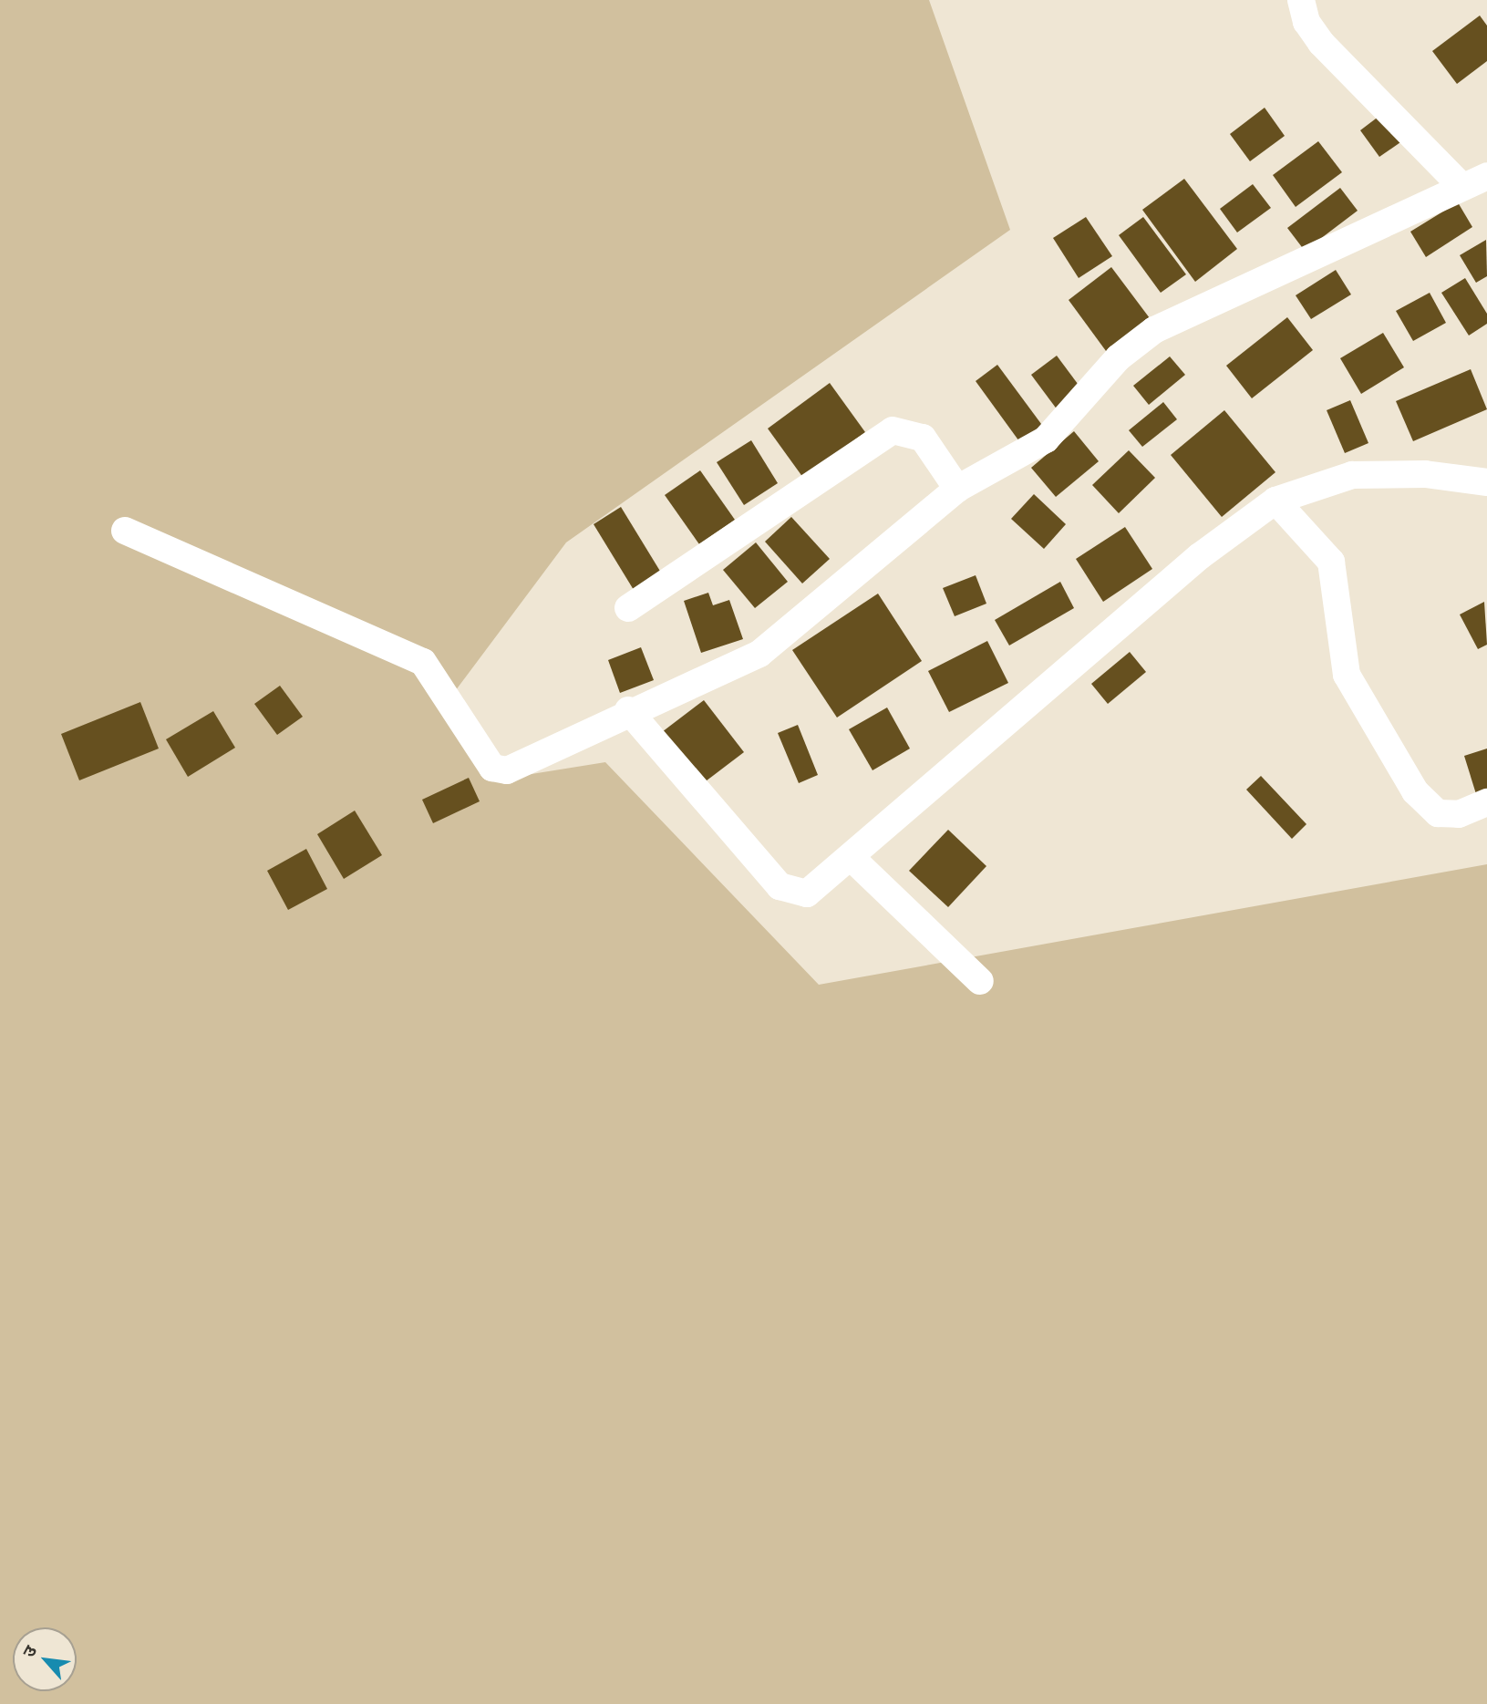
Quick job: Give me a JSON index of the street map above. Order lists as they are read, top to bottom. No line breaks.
{"north":"top left"}
